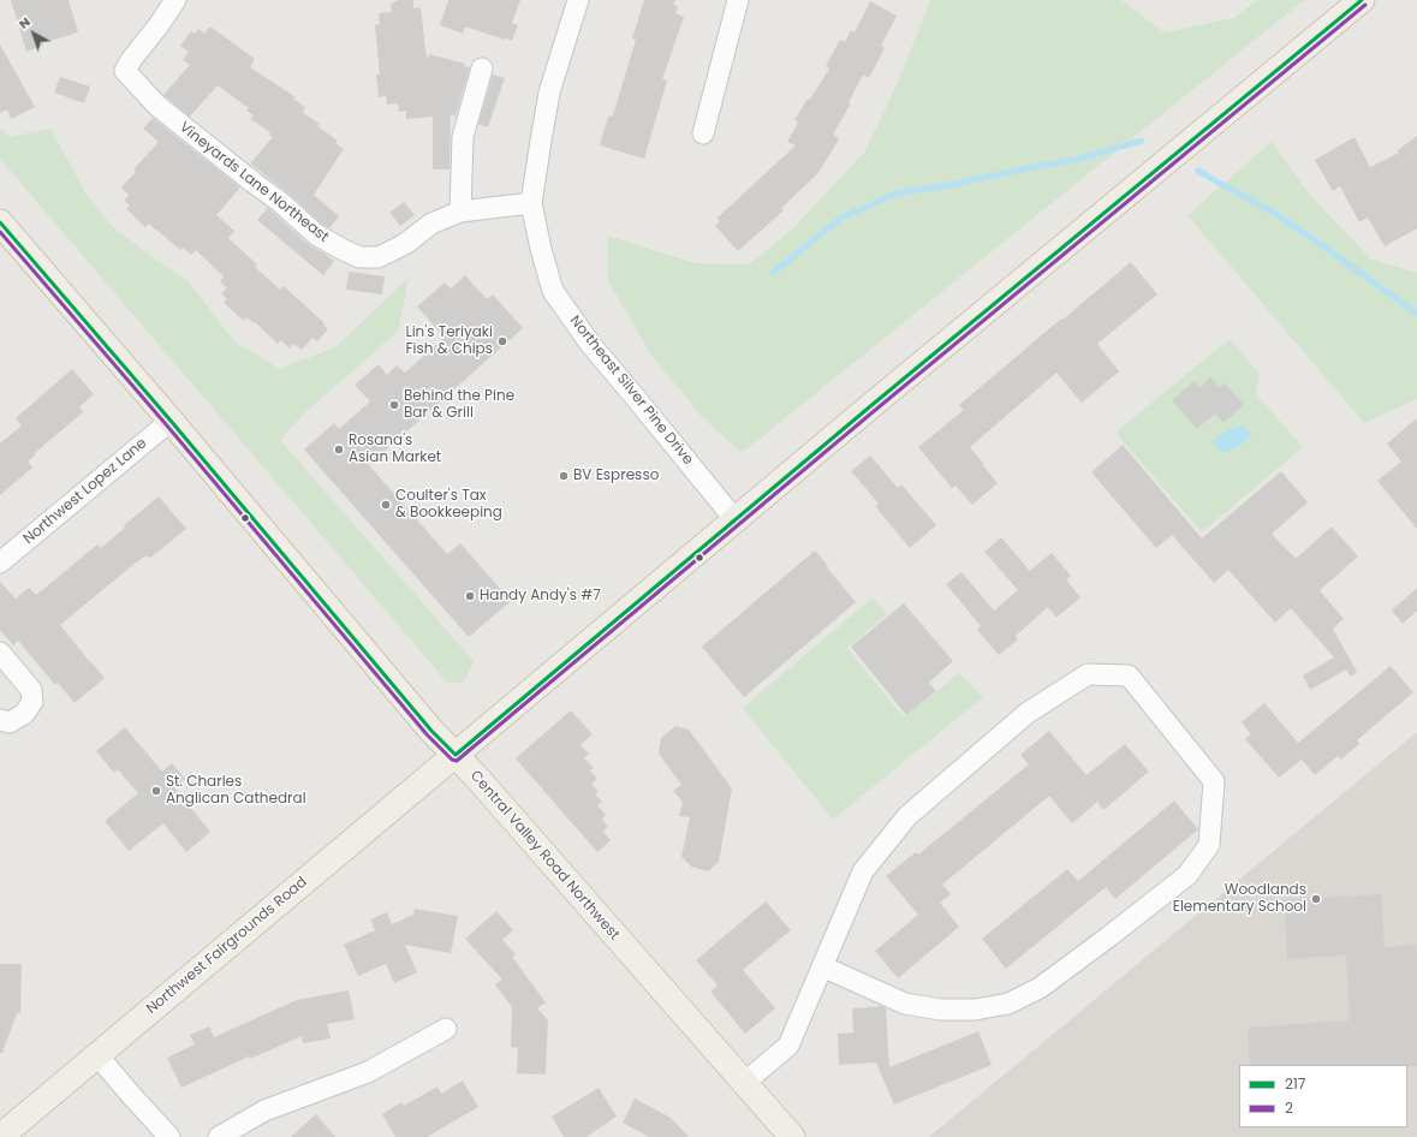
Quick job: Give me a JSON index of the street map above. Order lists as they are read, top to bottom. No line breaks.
{"streets":{"main road":["Central Valley Road Northwest","Northwest Fairgrounds Road"],"street":["Vineyards Lane Northeast","Northeast Silver Pine Drive","Northwest Lopez Lane"]},"crossings":[["Vineyards Lane Northeast","Northeast Silver Pine Drive"],["Northeast Silver Pine Drive","Northwest Fairgrounds Road"],["Northwest Lopez Lane","Central Valley Road Northwest"],["Central Valley Road Northwest","Northwest Fairgrounds Road"]],"places":["Lin's Teriyaki Fish & Chips","Behind the Pine Bar & Grill","Rosana's Asian Market","BV Espresso","Coulter's Tax & Bookkeeping","Handy Andy's #7","St. Charles Anglican Cathedral","Woodlands Elementary School"],"lines":["transit line 217","transit line 2"],"legend":["217","2"],"north":"top left"}
